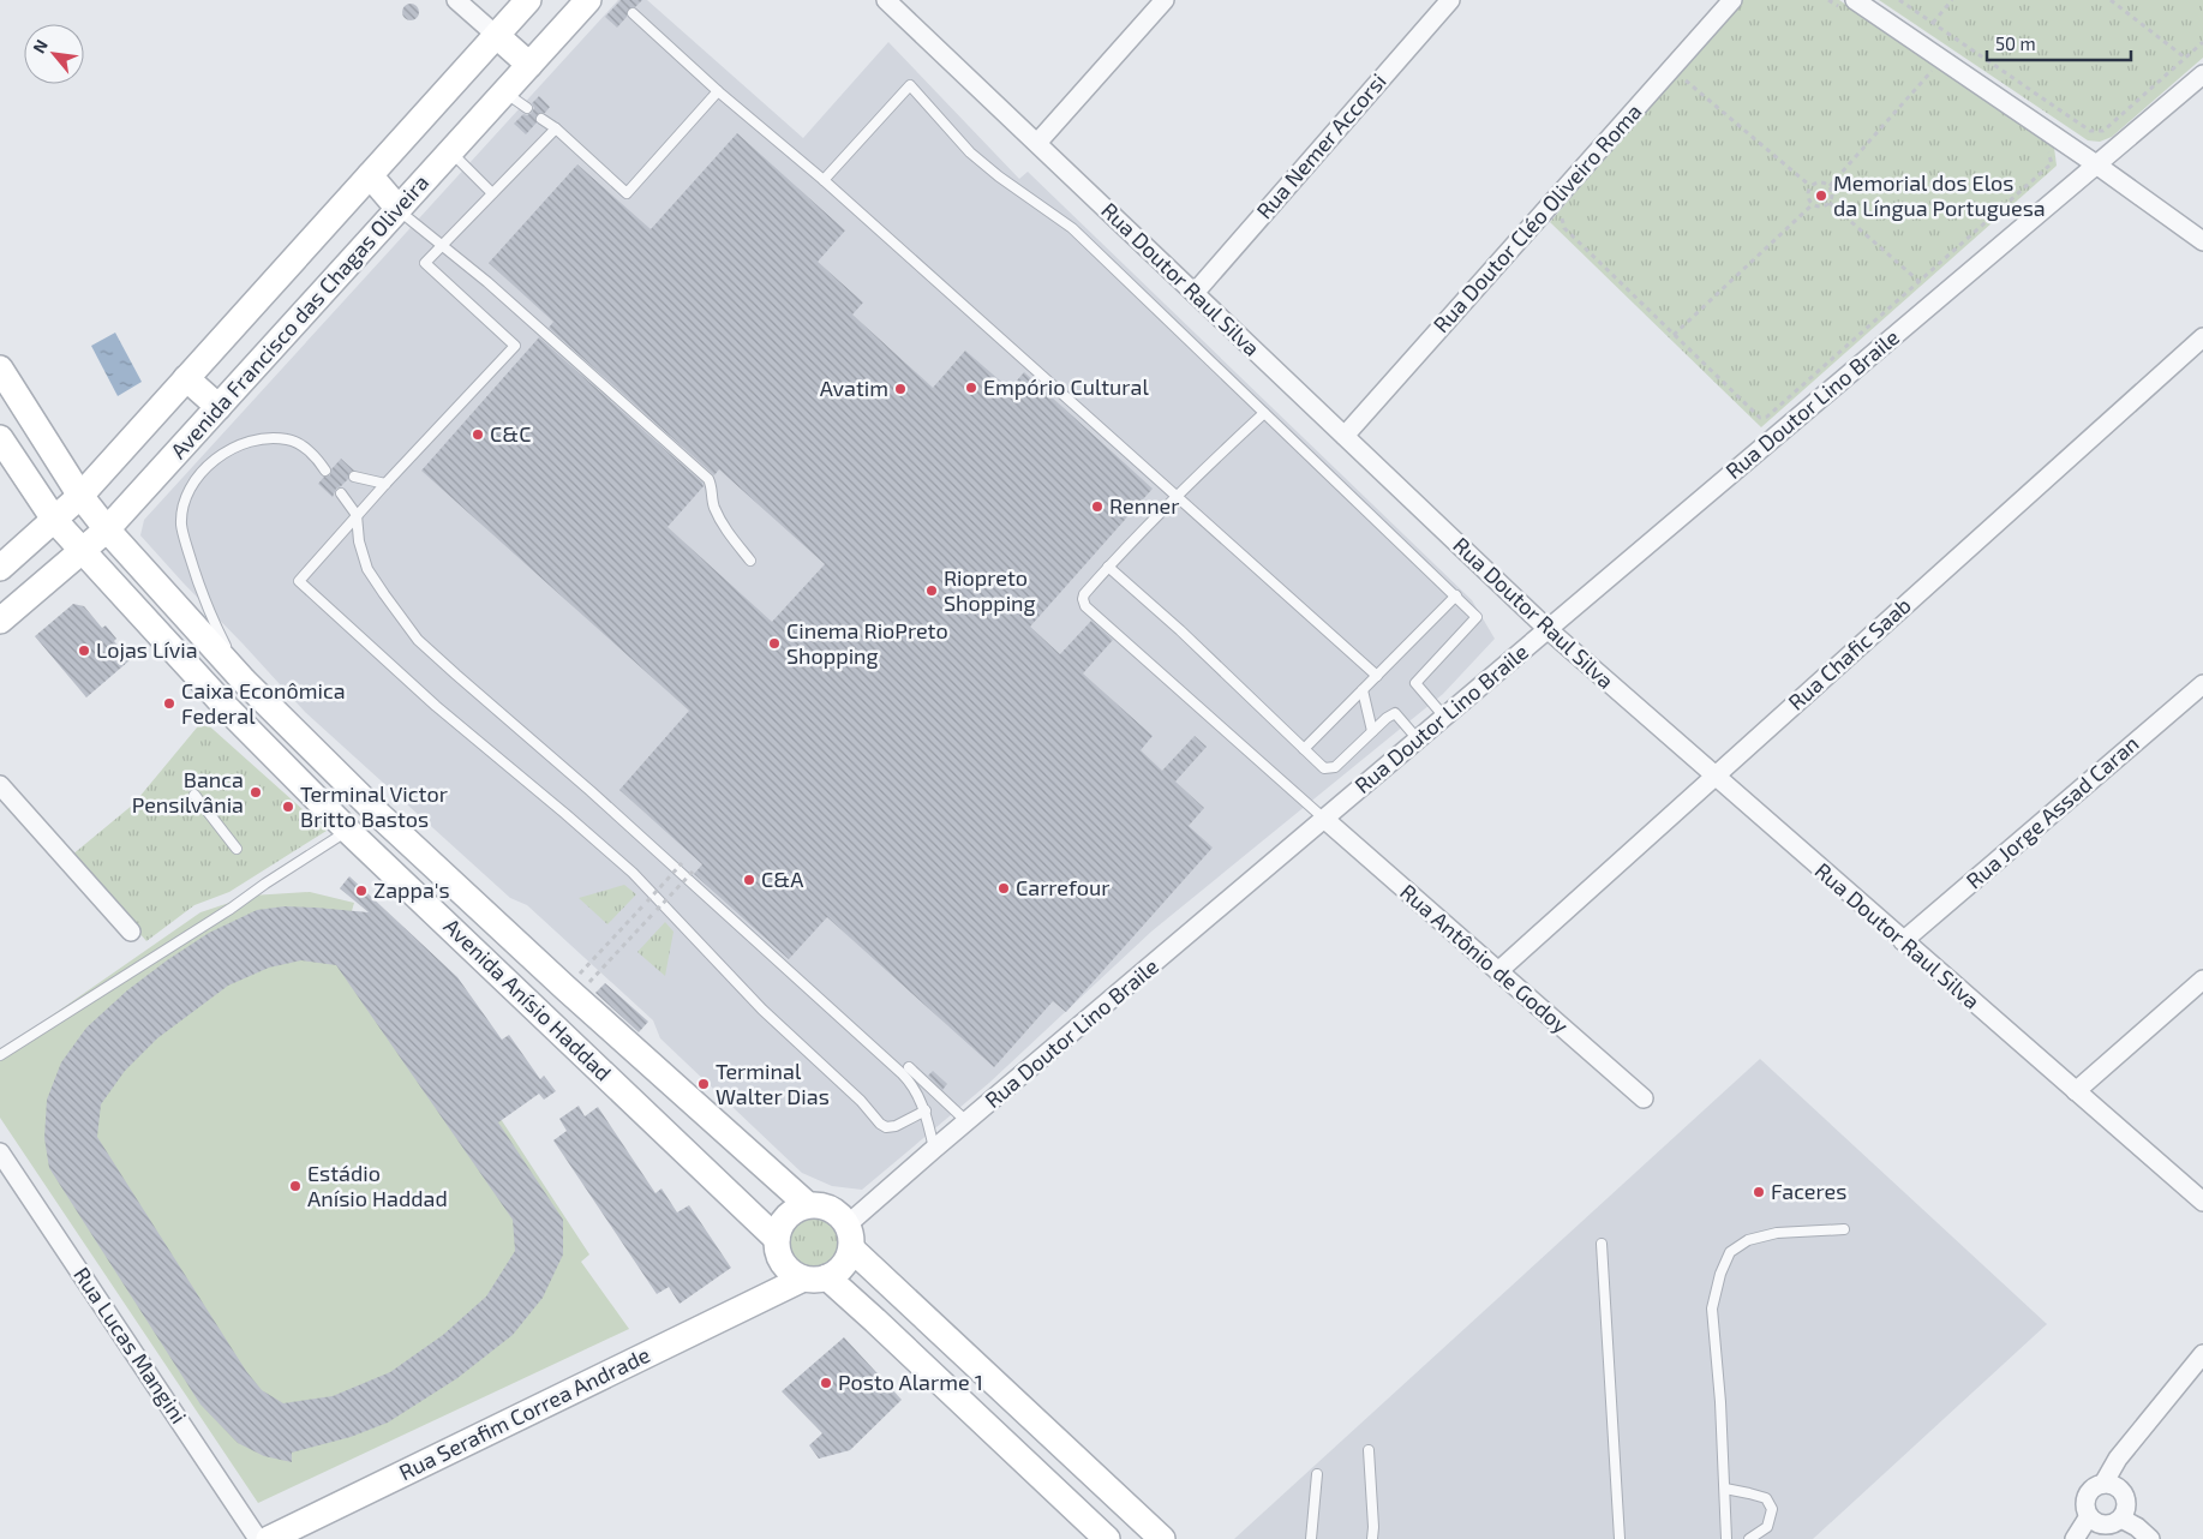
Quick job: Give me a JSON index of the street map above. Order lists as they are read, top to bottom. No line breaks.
{"streets":{"main road":["Avenida Francisco das Chagas Oliveira","Avenida Anísio Haddad","Rua Serafim Correa Andrade"],"street":["Rua Nemer Accorsi","Rua Doutor Cléo Oliveiro Roma","Rua Doutor Raul Silva","Rua Doutor Lino Braile","Rua Chafic Saab","Rua Jorge Assad Caran","Rua Antônio de Godoy","Rua Lucas Mangini"]},"crossings":[["Rua Nemer Accorsi","Rua Doutor Raul Silva"],["Rua Doutor Cléo Oliveiro Roma","Rua Doutor Raul Silva"],["Rua Doutor Raul Silva","Rua Doutor Lino Braile"],["Rua Doutor Raul Silva","Rua Chafic Saab"],["Rua Doutor Raul Silva","Rua Jorge Assad Caran"],["Avenida Francisco das Chagas Oliveira","Avenida Anísio Haddad"],["Rua Doutor Lino Braile","Rua Antônio de Godoy"],["Rua Doutor Lino Braile","Avenida Anísio Haddad"],["Rua Doutor Lino Braile","Rua Serafim Correa Andrade"],["Rua Chafic Saab","Rua Antônio de Godoy"],["Avenida Anísio Haddad","Rua Serafim Correa Andrade"]],"places":["Memorial dos Elos da Língua Portuguesa","Empório Cultural","Avatim","C&C","Renner","Riopreto Shopping","Cinema RioPreto Shopping","Lojas Lívia","Caixa Econômica Federal","Banca Pensilvânia","Terminal Victor Britto Bastos","C&A","Carrefour","Zappa's","Terminal Walter Dias","Estádio Anísio Haddad","Faceres","Posto Alarme 1"],"scale_bar":"50 m","north":"top left"}
